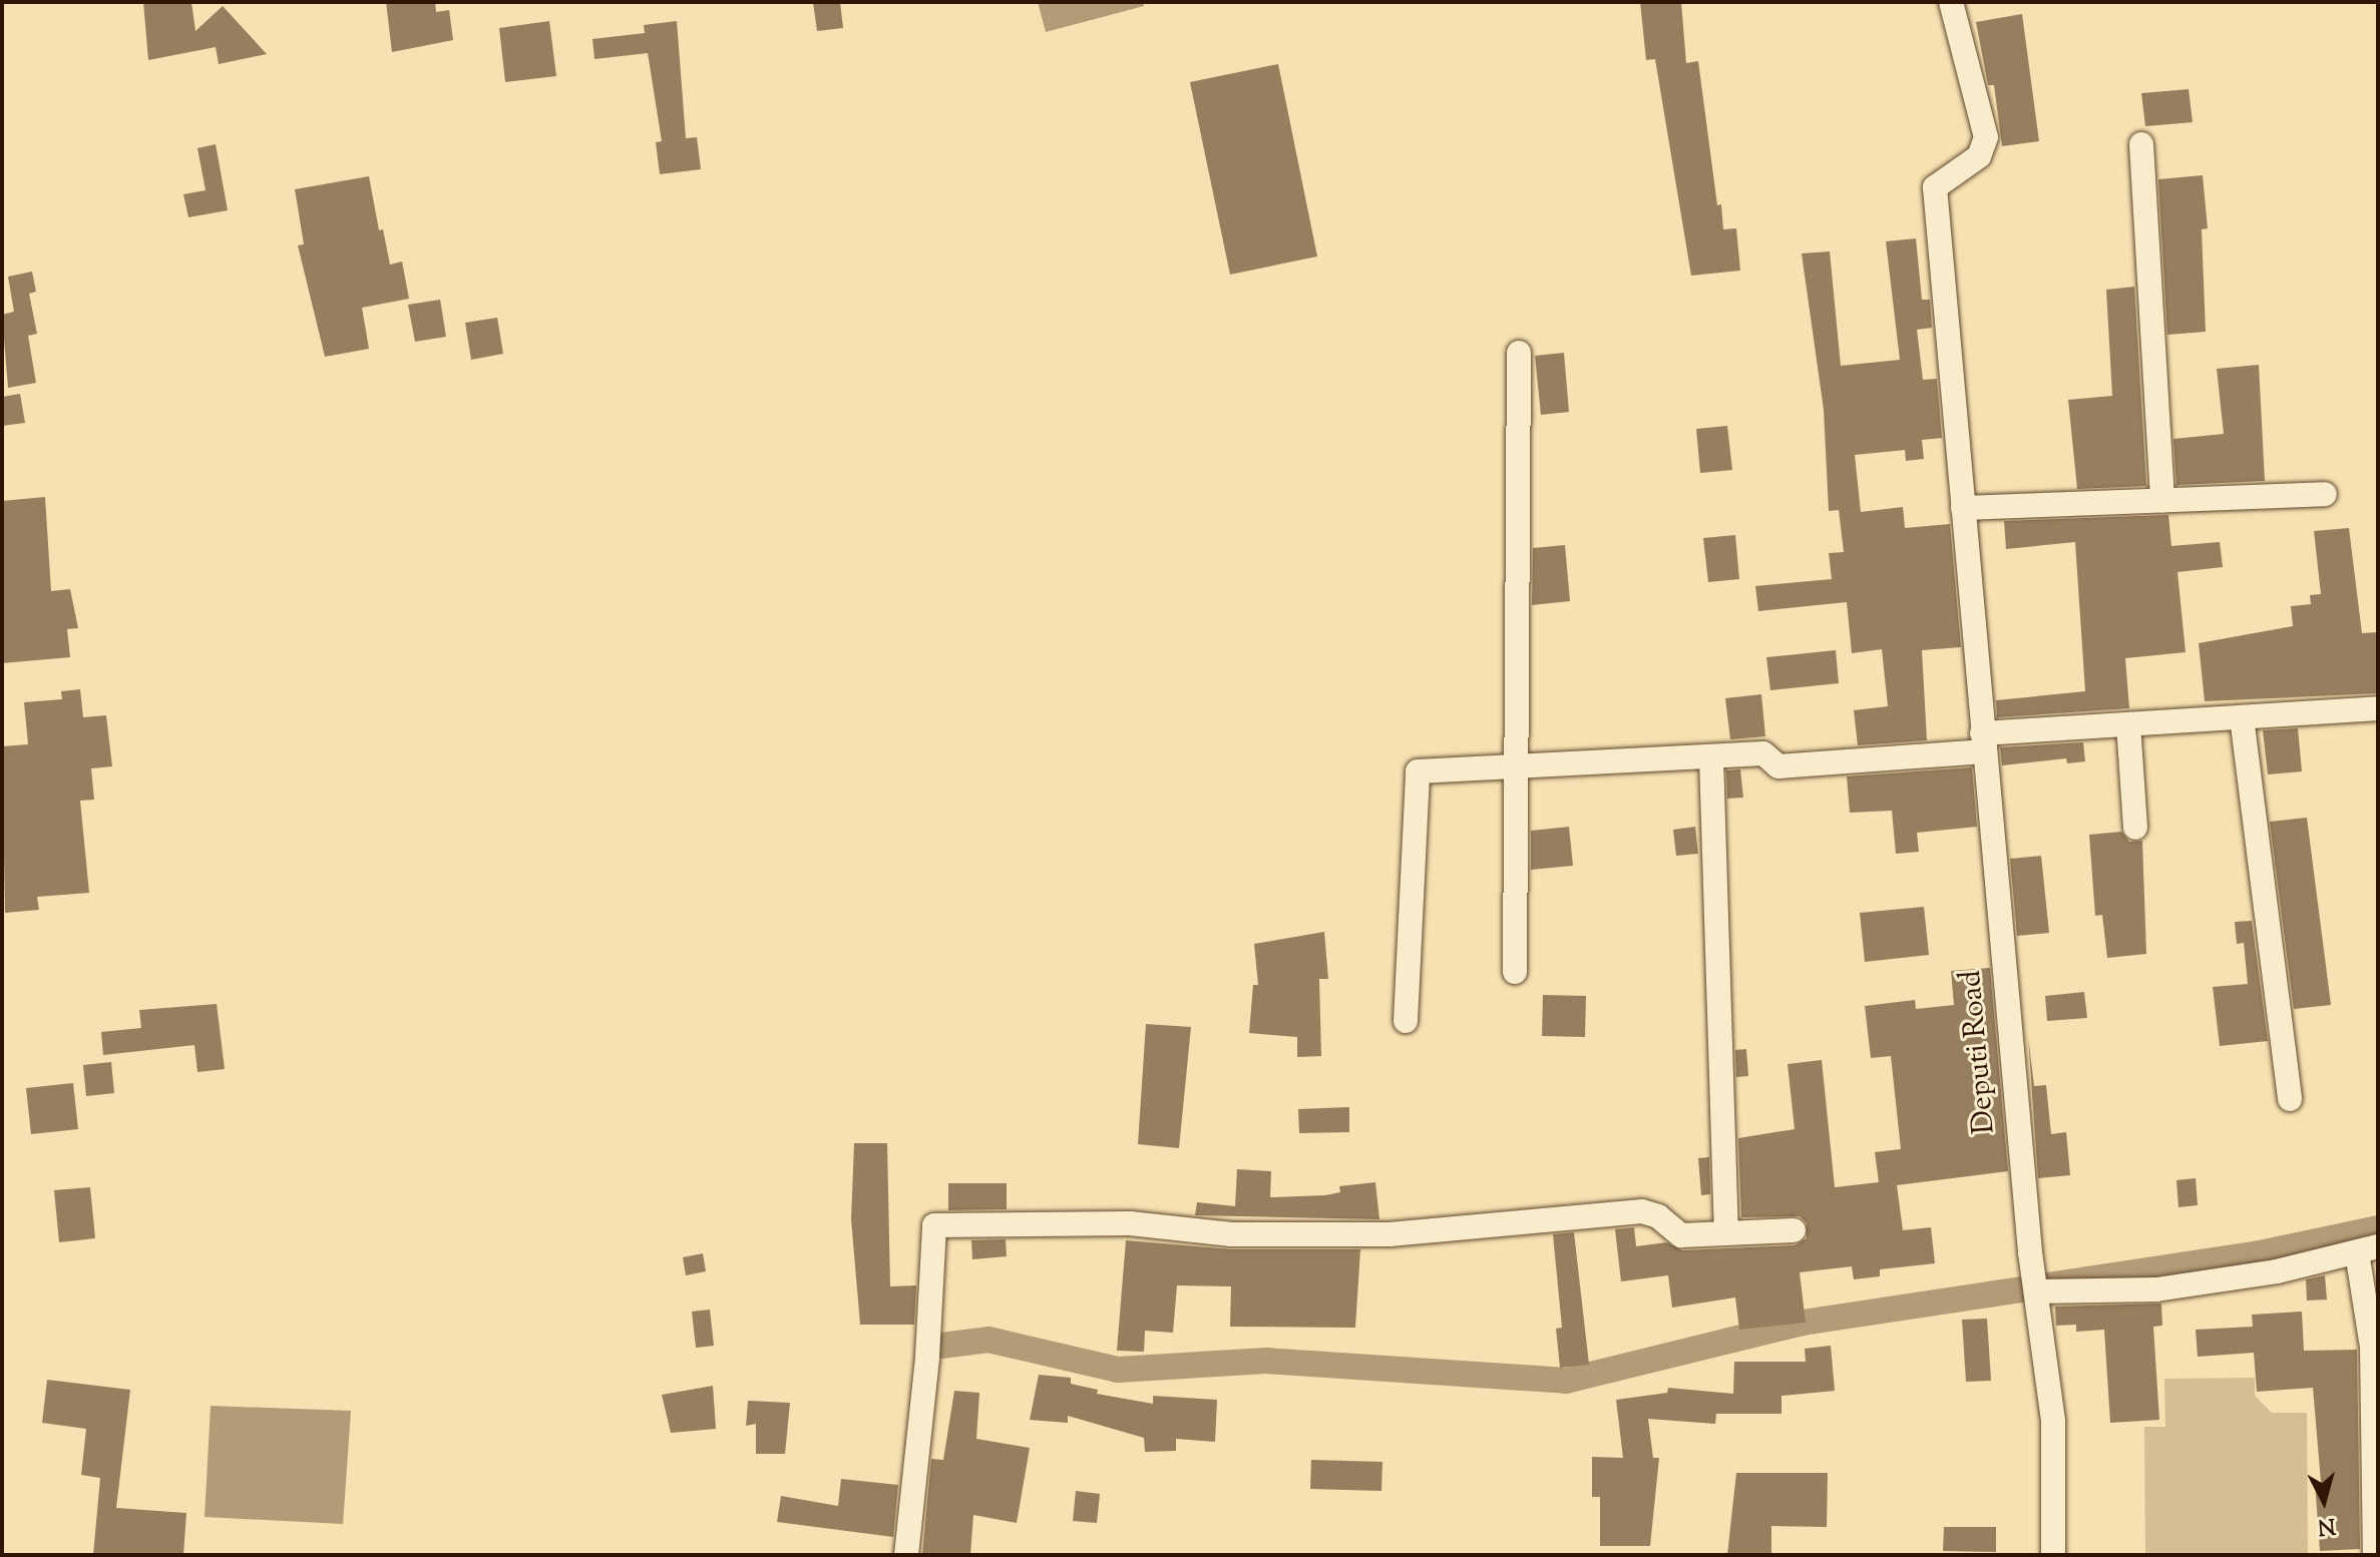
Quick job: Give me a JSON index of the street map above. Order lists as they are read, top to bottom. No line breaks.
{"streets":{"street":["Deputi Road"]},"north":"bottom"}
